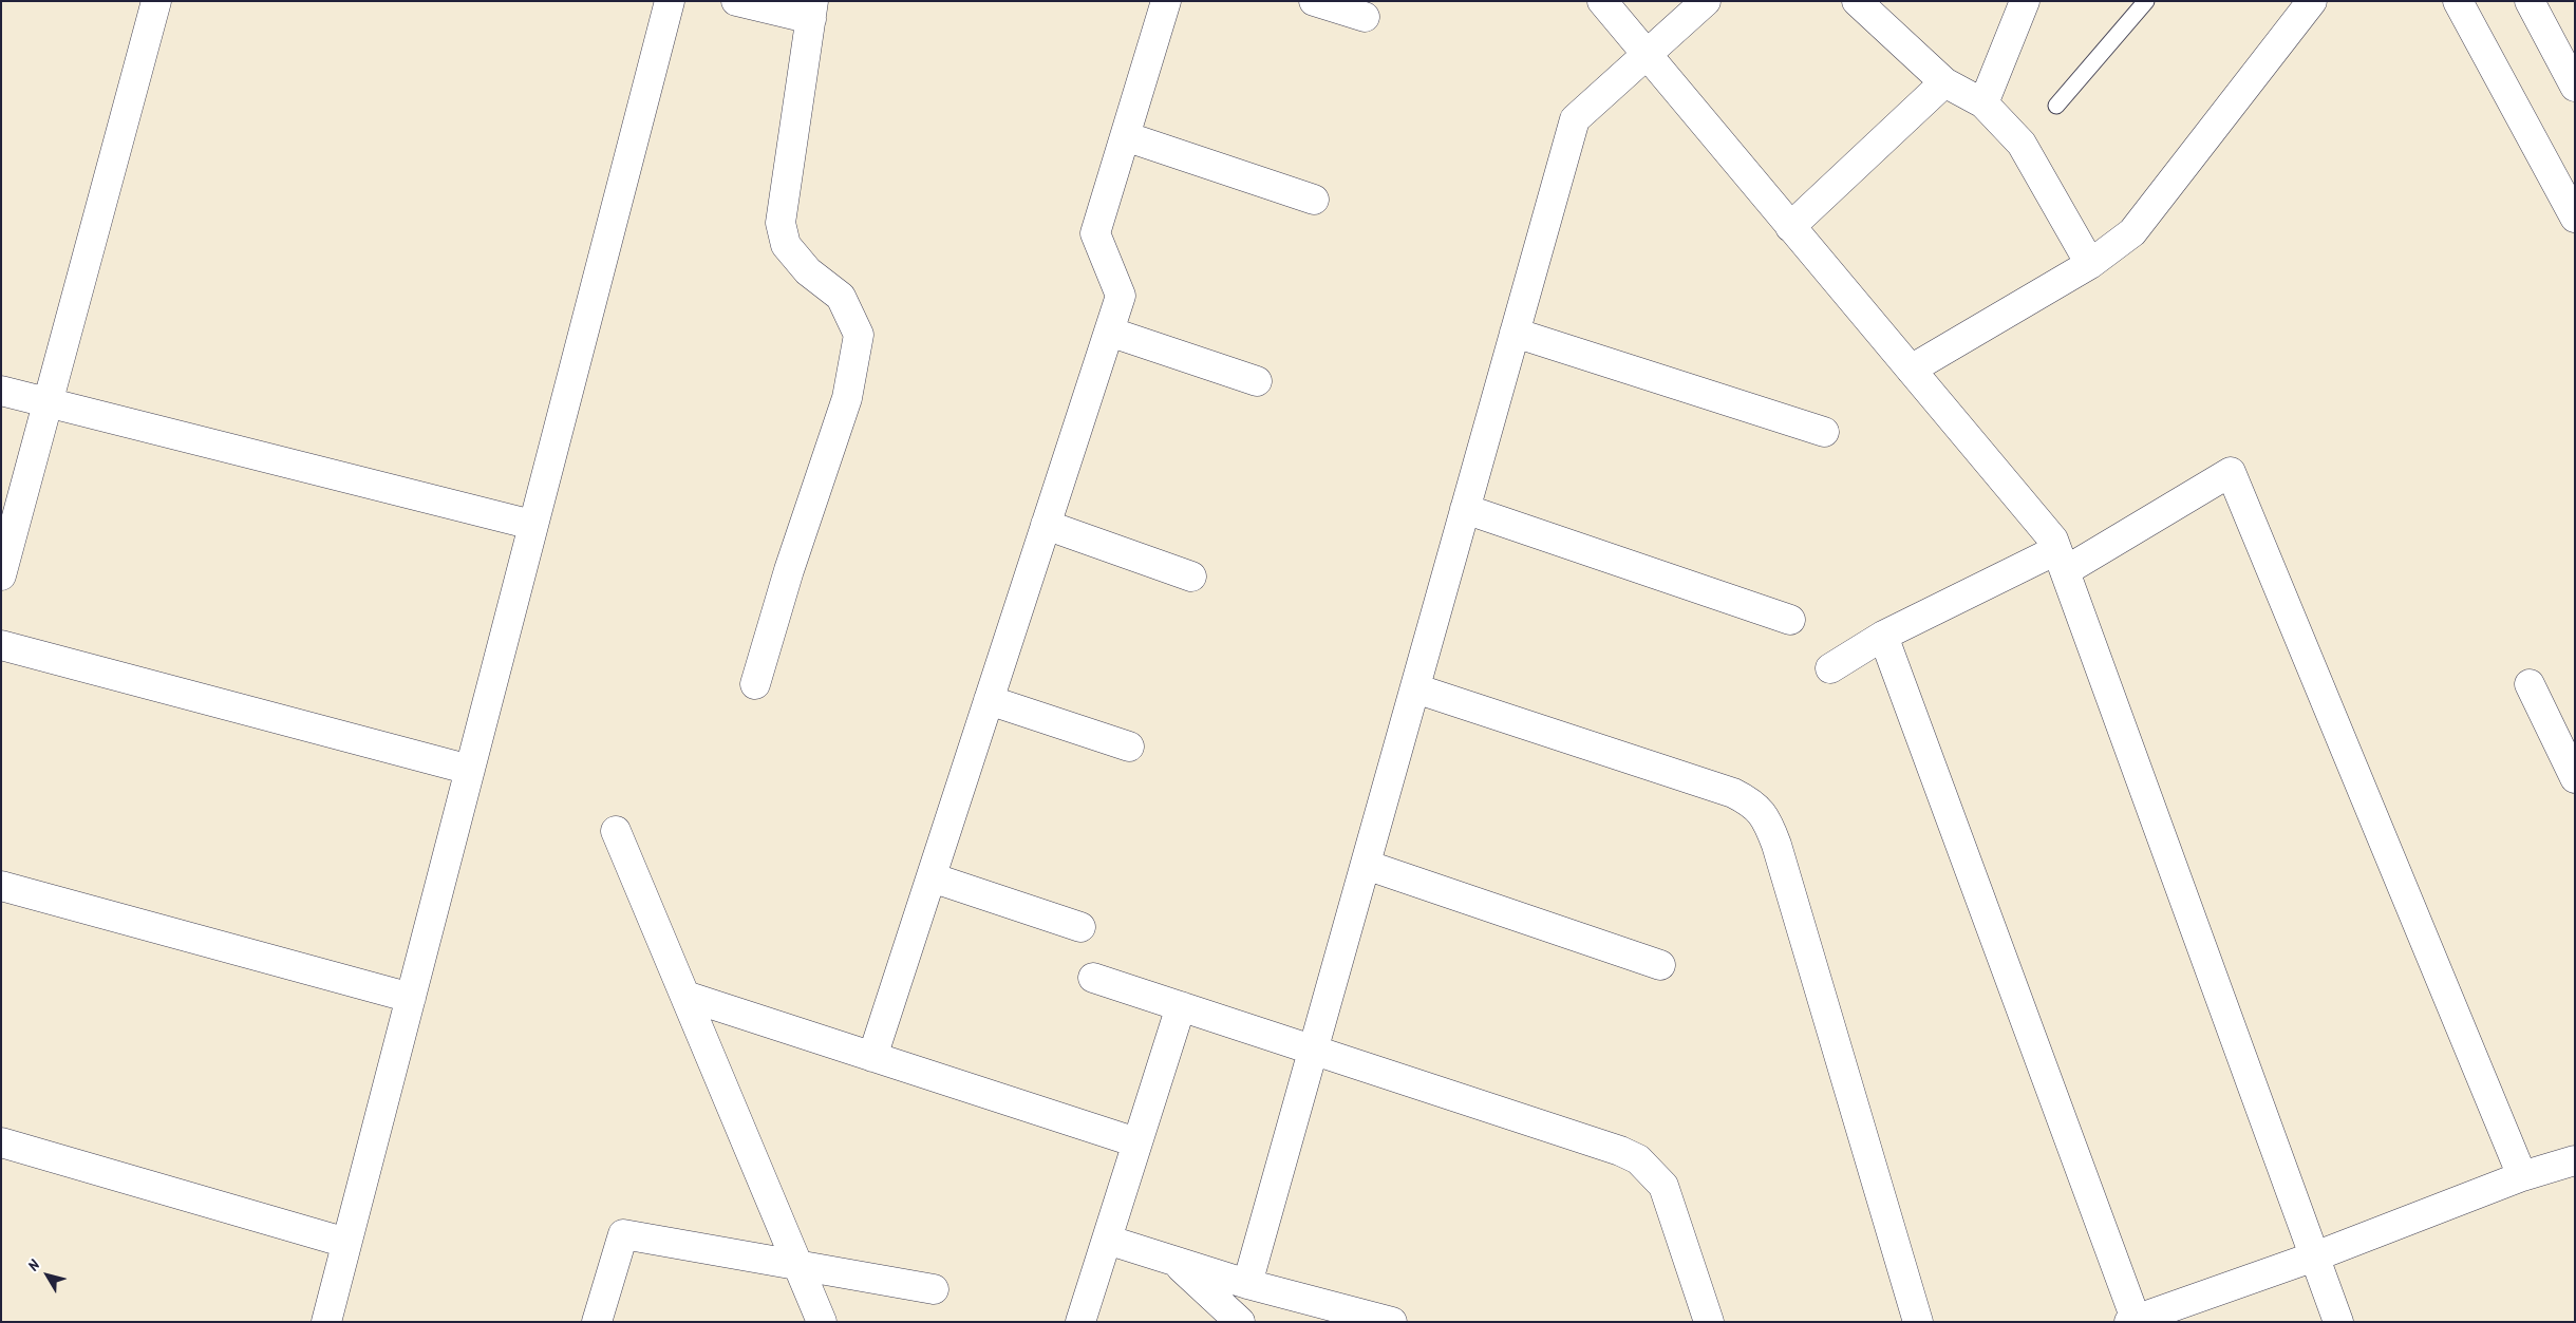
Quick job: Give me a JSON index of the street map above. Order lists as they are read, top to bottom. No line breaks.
{"north":"top left"}
